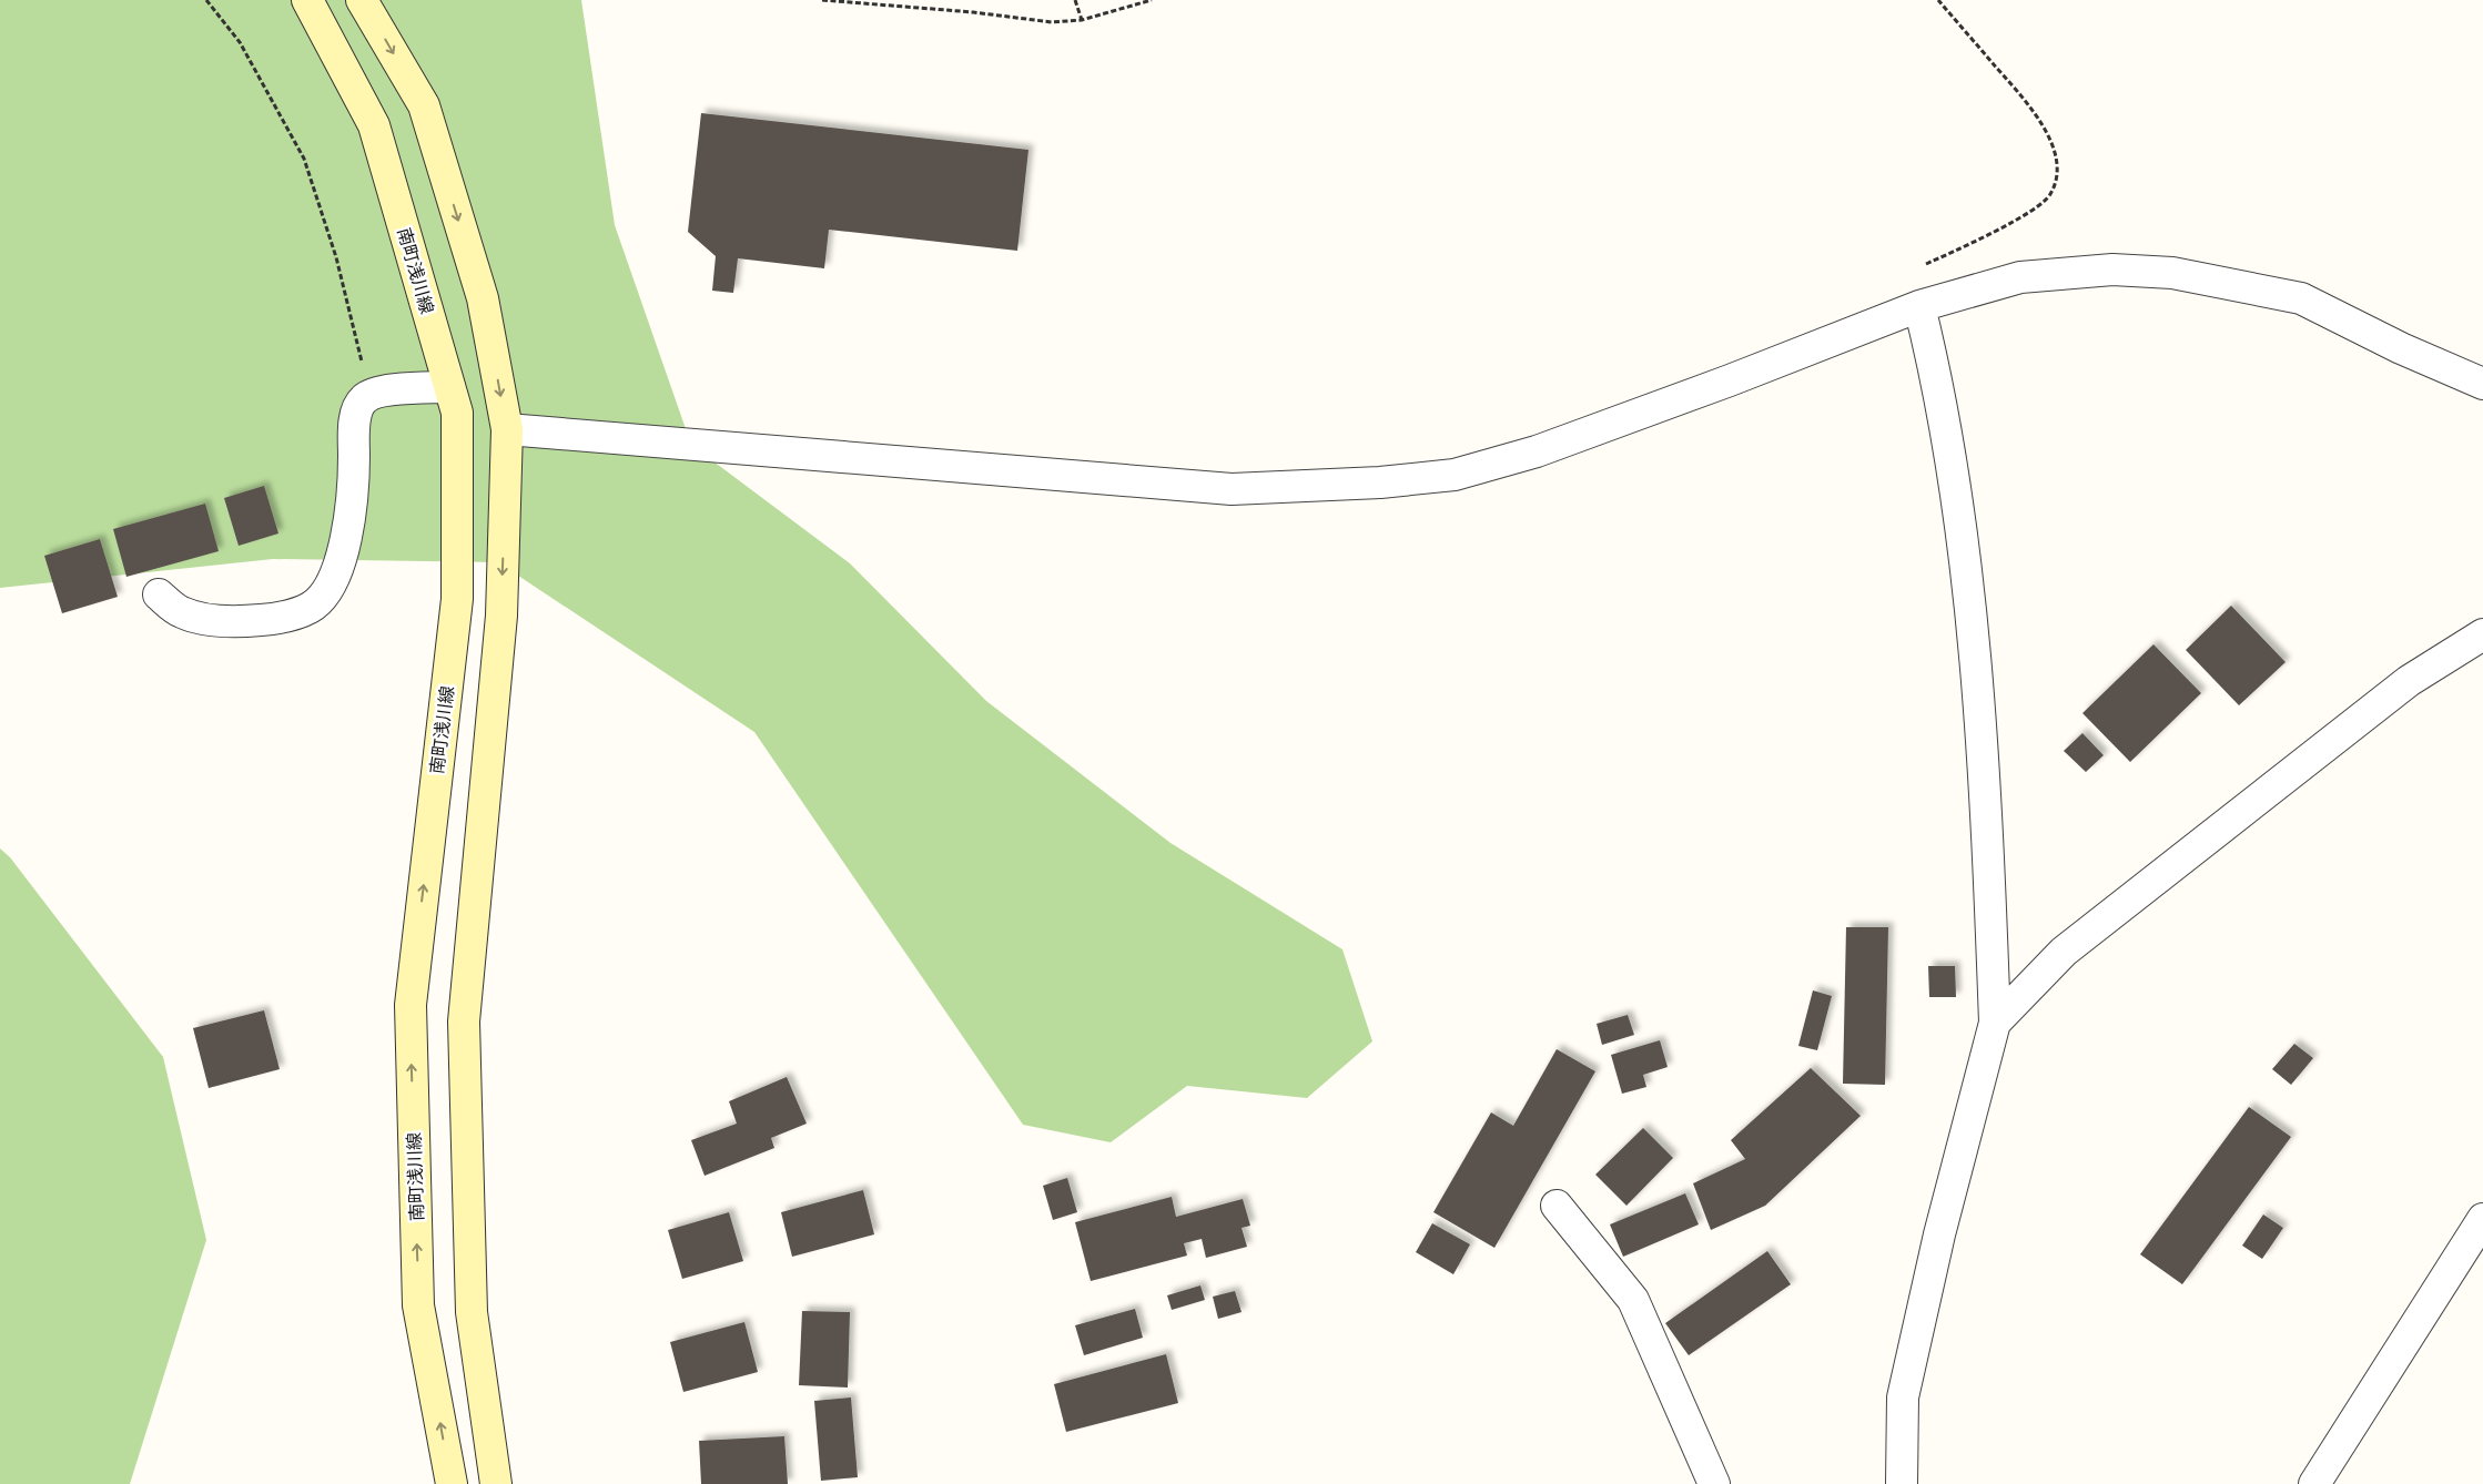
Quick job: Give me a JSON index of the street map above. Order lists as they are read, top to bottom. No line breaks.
{"streets":{"street":["南町浅川線"]}}
